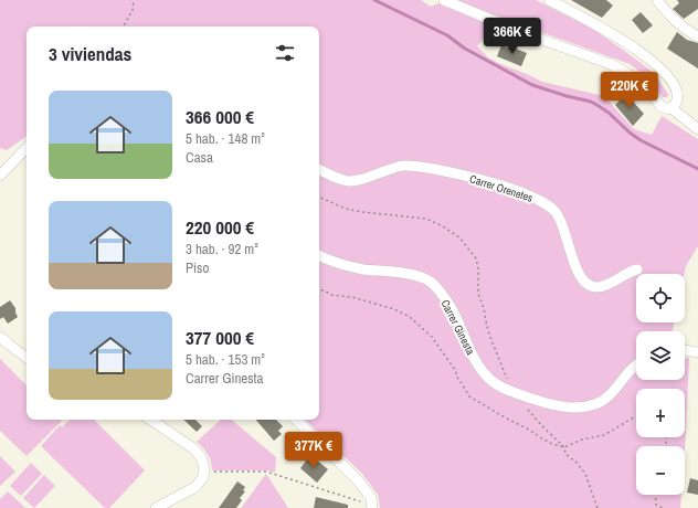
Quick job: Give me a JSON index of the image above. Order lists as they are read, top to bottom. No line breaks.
{"streets":{"street":["Carrer Orenetes","Carrer Ginesta"]},"page":{"price":["366K €","220K €","377K €"],"heading":"3 viviendas","list":[{"name":"366 000 €","note":"5 hab. · 148 m² · Casa"},{"name":"220 000 €","note":"3 hab. · 92 m² · Piso"},{"name":"377 000 €","note":"5 hab. · 153 m² · Carrer Ginesta"}],"map_buttons":["+","−"]}}
